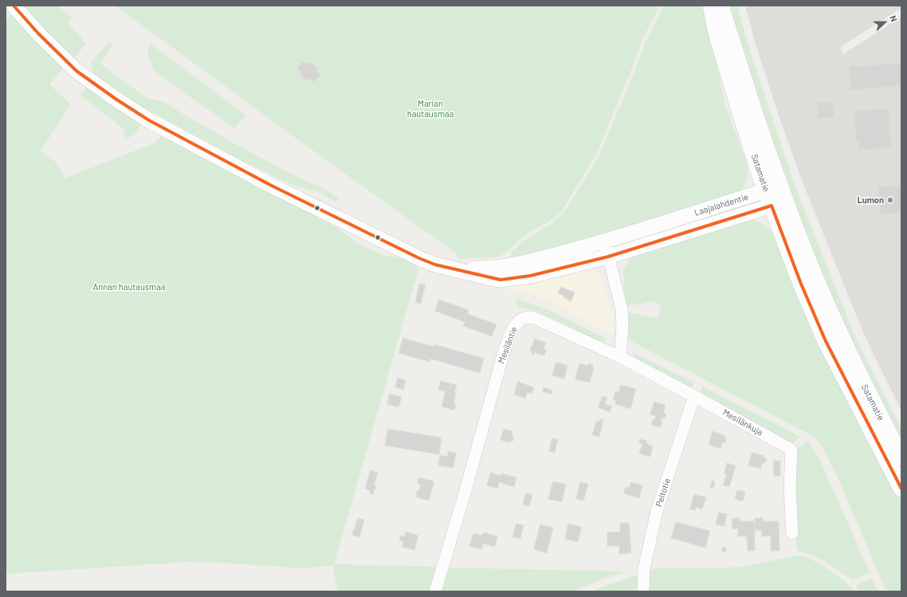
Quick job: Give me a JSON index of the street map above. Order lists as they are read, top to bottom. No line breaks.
{"streets":{"main road":["Satamatie"],"street":["Laajalahdentie","Mesiläntie","Mesilänkuja","Peltotie"]},"crossings":[["Satamatie","Laajalahdentie"],["Mesiläntie","Mesilänkuja"],["Mesilänkuja","Peltotie"]],"parks":["Marian hautausmaa","Annan hautausmaa"],"places":["Lumon"],"north":"right"}
